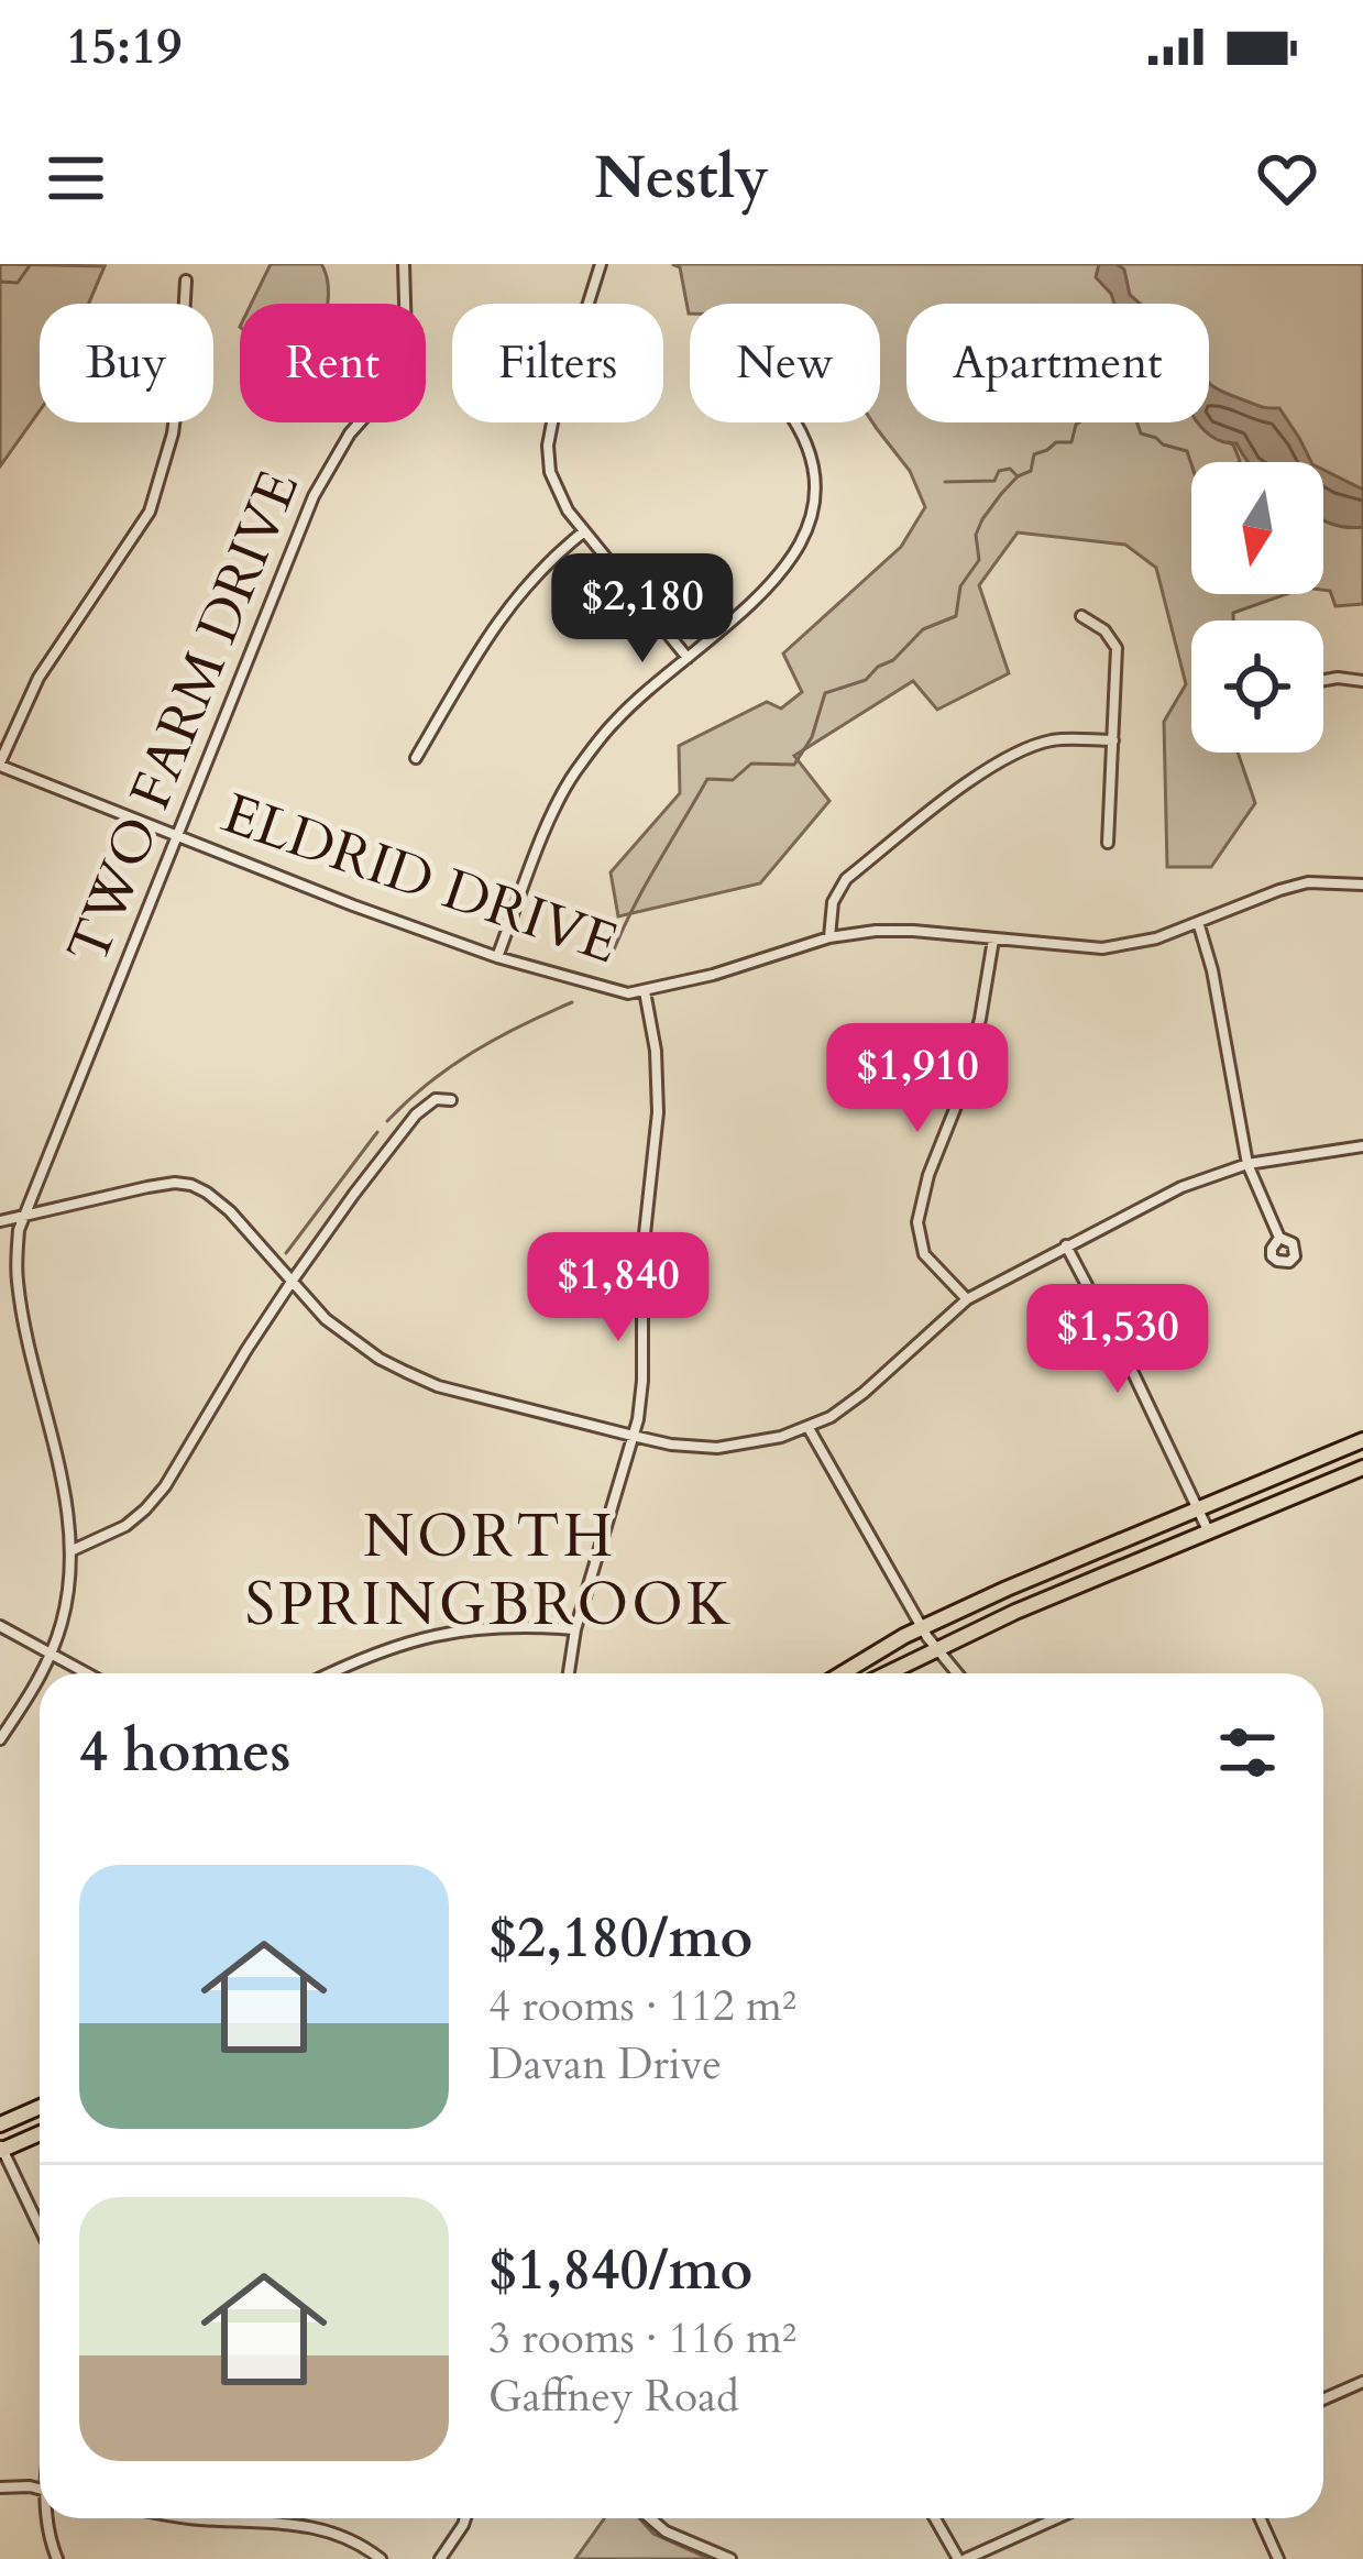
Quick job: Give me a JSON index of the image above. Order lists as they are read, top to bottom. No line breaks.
{"streets":{"street":["TWO FARM DRIVE","ELDRID DRIVE"]},"crossings":[["TWO FARM DRIVE","ELDRID DRIVE"]],"districts":["NORTH SPRINGBROOK"],"north":"bottom","page":{"status":"15:19","header":"Nestly","chip":["Buy","Rent","Filters","New","Apartment"],"price":["$2,180","$1,910","$1,840","$1,530"],"heading":"4 homes","list":[{"name":"$2,180/mo","note":"4 rooms · 112 m² · Davan Drive"},{"name":"$1,840/mo","note":"3 rooms · 116 m² · Gaffney Road"}]}}
